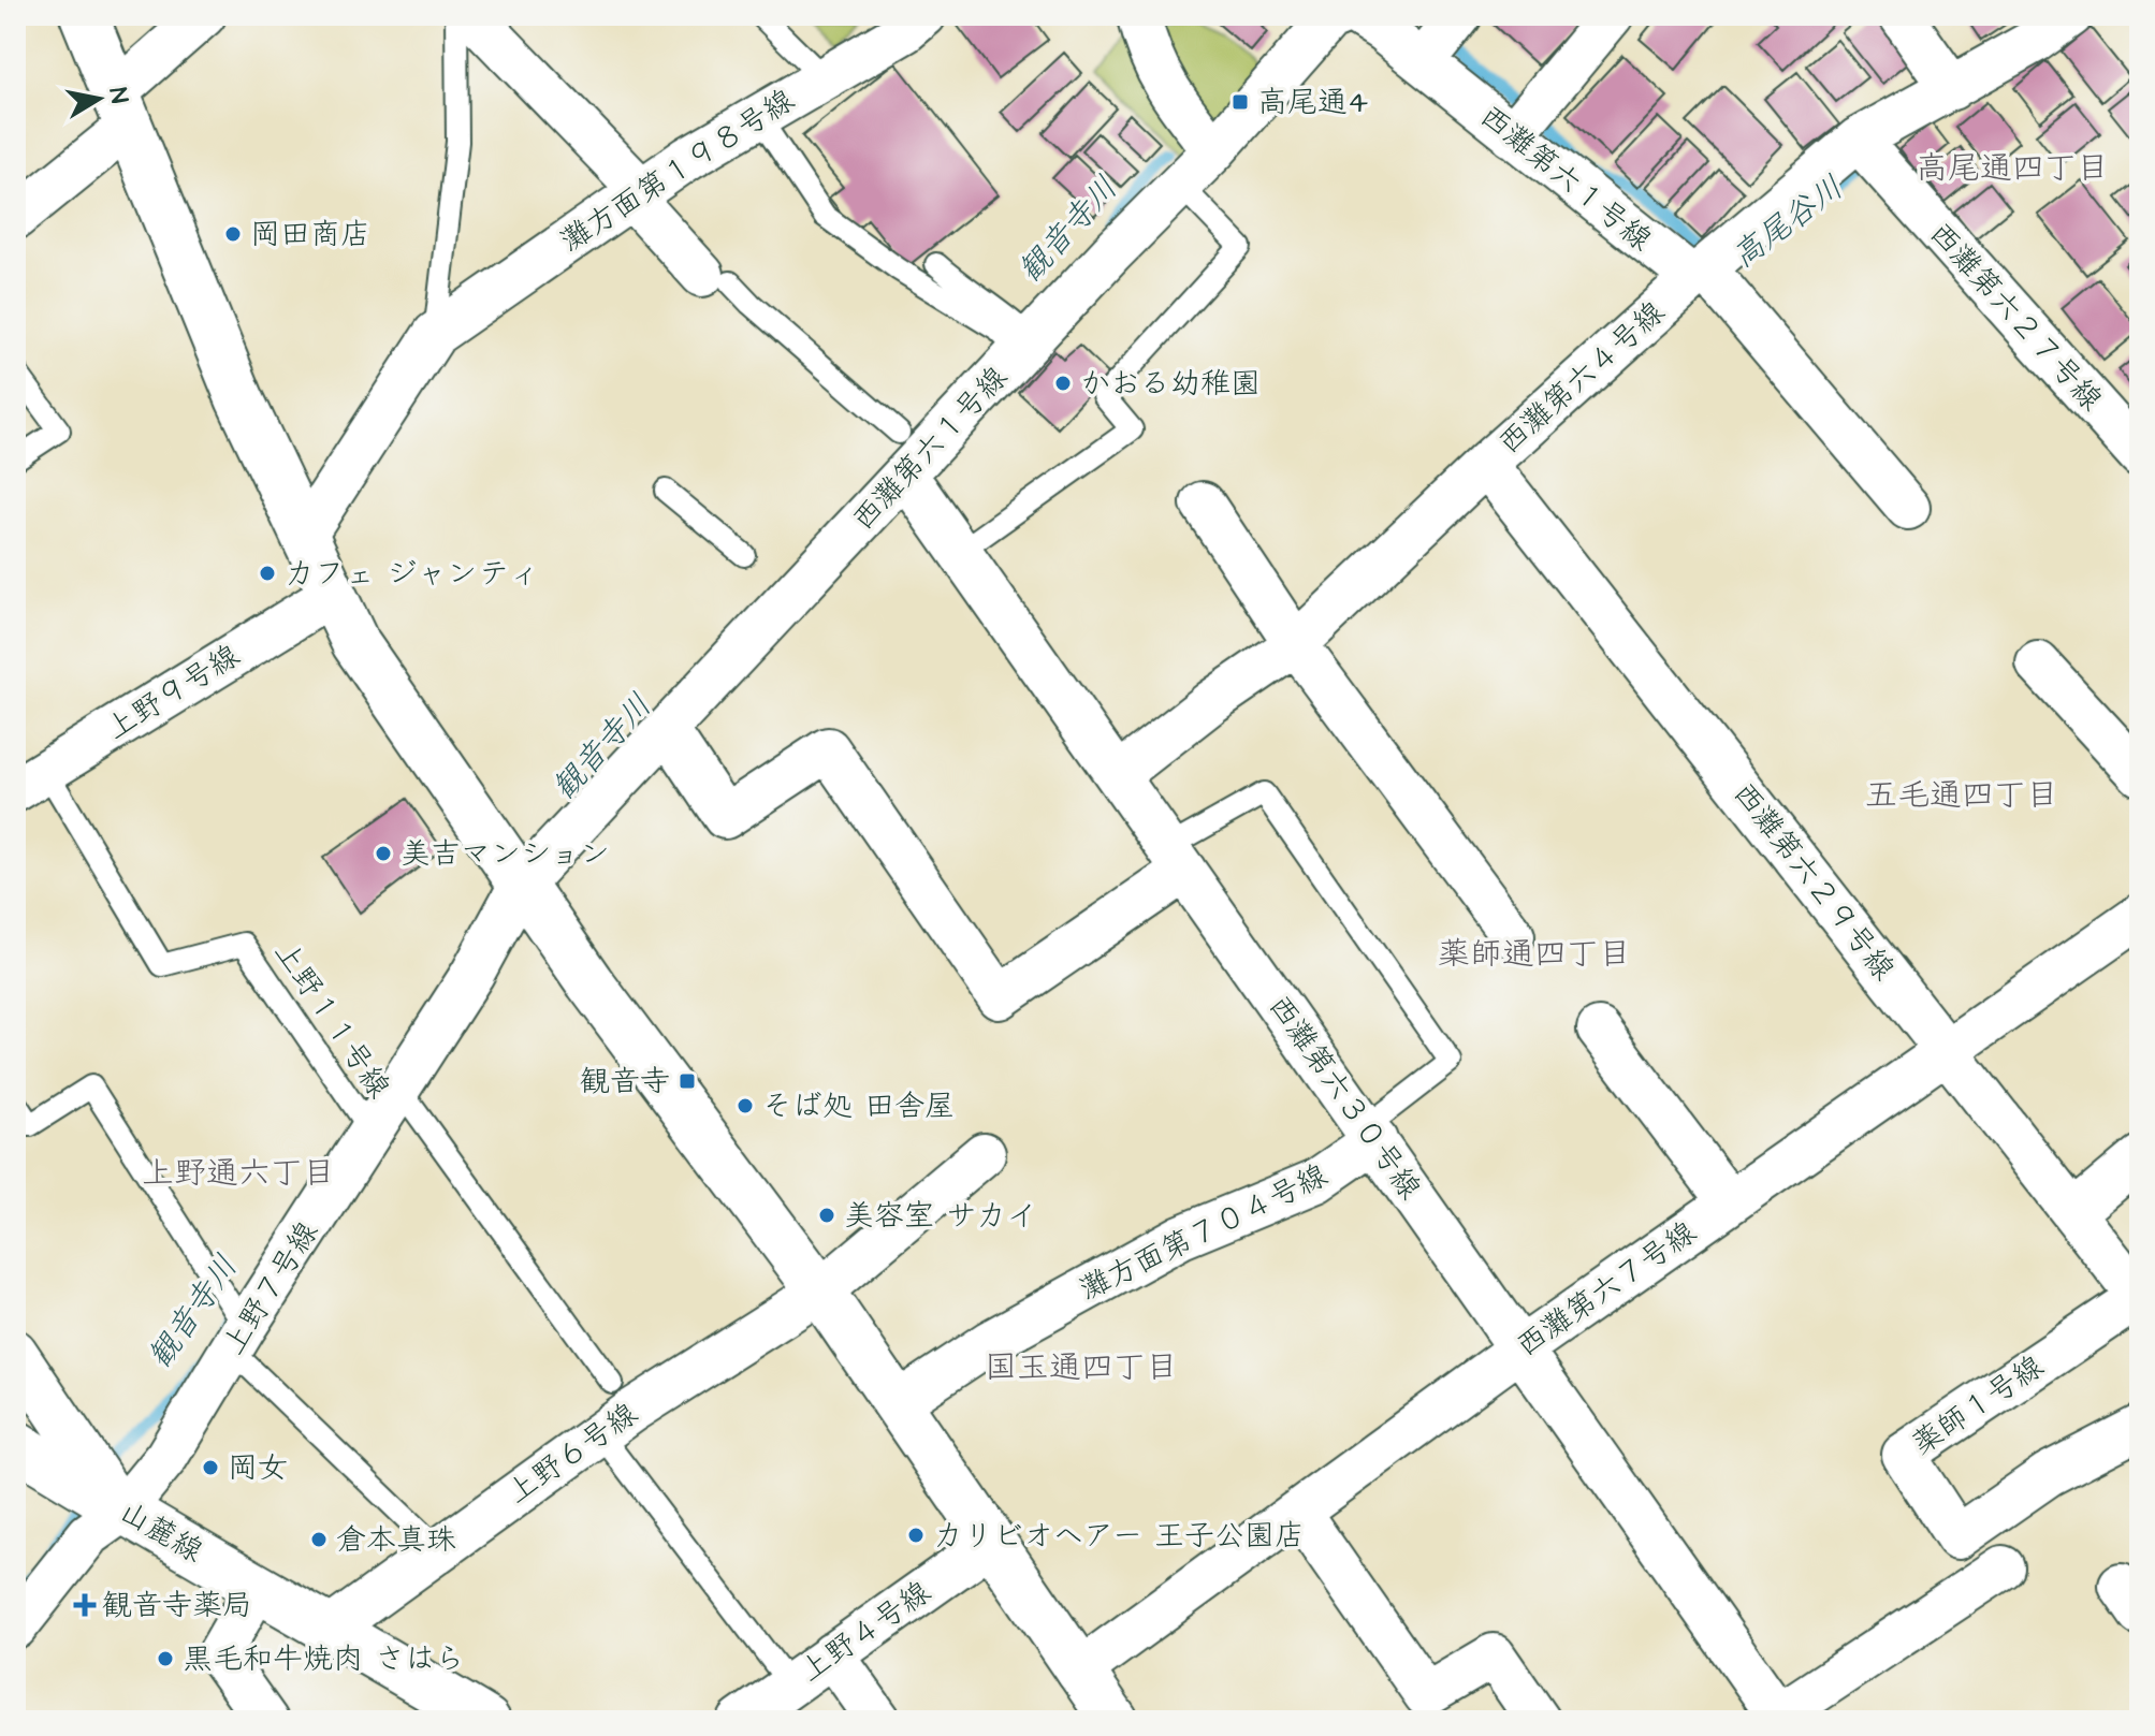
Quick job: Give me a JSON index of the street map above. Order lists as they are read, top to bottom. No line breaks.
{"streets":{"street":["灘方面第１９８号線","西灘第六１号線","西灘第六２７号線","西灘第六４号線","上野９号線","西灘第六２９号線","西灘第六３０号線","灘方面第７０４号線","上野７号線","西灘第六７号線","薬師１号線","上野６号線","山麓線","上野４号線"],"lane":["上野１１号線"]},"crossings":[["西灘第六１号線","西灘第六４号線"],["西灘第六１号線","西灘第六３０号線"],["西灘第六１号線","上野７号線"],["西灘第六２７号線","西灘第六４号線"],["西灘第六４号線","西灘第六２９号線"],["西灘第六４号線","西灘第六３０号線"],["上野９号線","上野１１号線"],["西灘第六２９号線","西灘第六７号線"],["西灘第六２９号線","薬師１号線"],["上野１１号線","上野７号線"],["西灘第六３０号線","灘方面第７０４号線"],["西灘第六３０号線","西灘第六７号線"],["上野７号線","山麓線"],["上野６号線","山麓線"]],"districts":["高尾通四丁目","五毛通四丁目","薬師通四丁目","上野通六丁目","国玉通四丁目"],"water":["高尾谷川","観音寺川"],"places":{"transit":["高尾通4","観音寺"],"other":["岡田商店","かおる幼稚園","カフェ ジャンティ","美吉マンション","そば処 田舎屋","美容室 サカイ","岡女","カリビオヘアー 王子公園店","倉本真珠","黒毛和牛焼肉 さはら"],"health":["観音寺薬局"]},"north":"right"}
